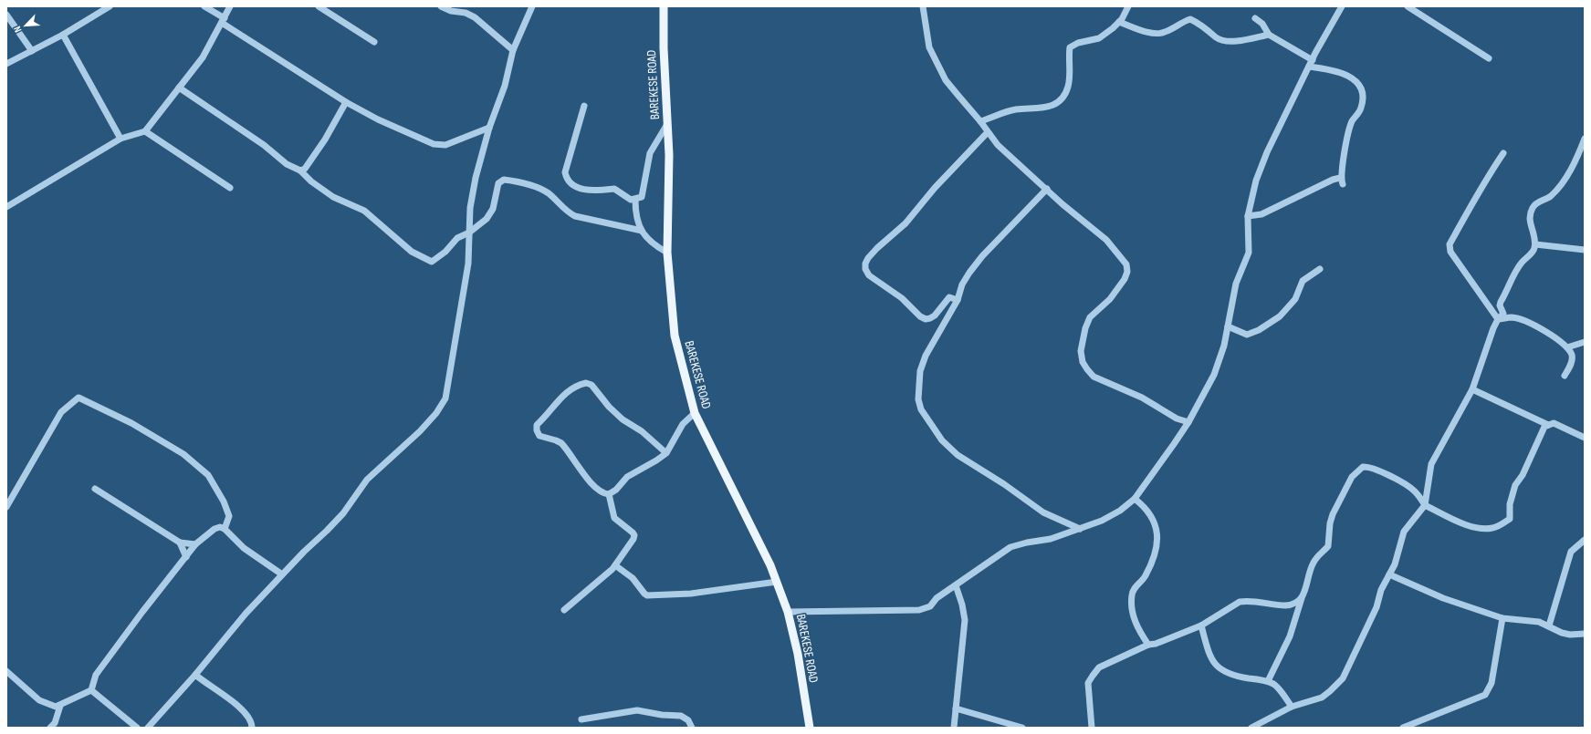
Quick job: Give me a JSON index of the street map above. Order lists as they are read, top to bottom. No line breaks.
{"streets":{"main road":["BAREKESE ROAD"]},"north":"bottom left"}
